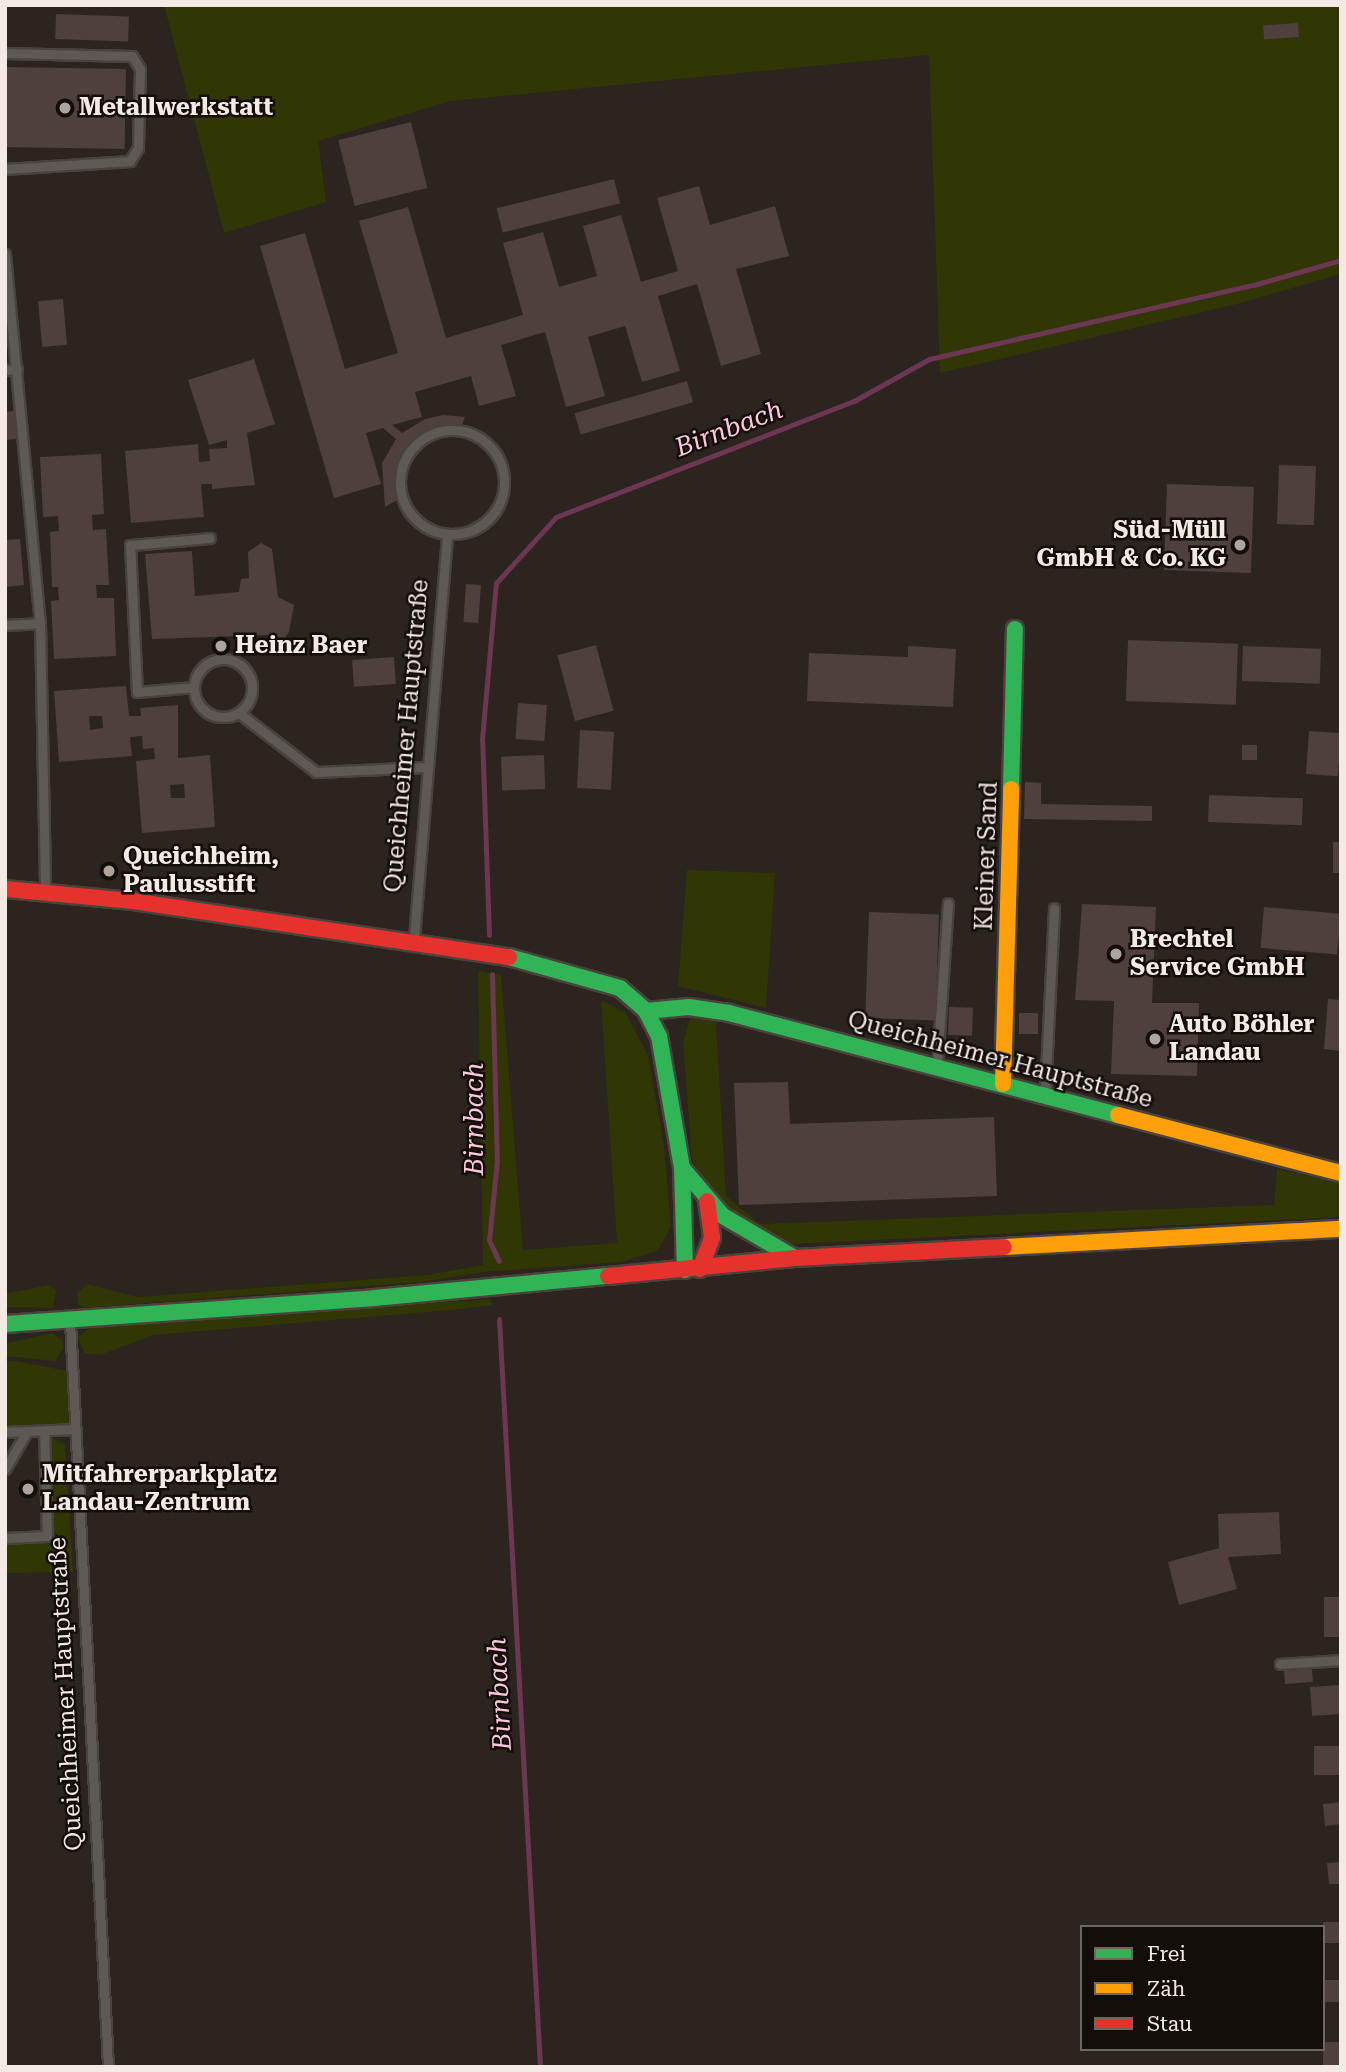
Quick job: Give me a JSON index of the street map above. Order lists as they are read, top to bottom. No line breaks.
{"streets":{"street":["Queichheimer Hauptstraße","Kleiner Sand"]},"crossings":[["Queichheimer Hauptstraße","Kleiner Sand"]],"water":["Birnbach"],"places":["Metallwerkstatt","Süd-Müll GmbH & Co. KG","Heinz Baer","Queichheim, Paulusstift","Brechtel Service GmbH","Auto Böhler Landau","Mitfahrerparkplatz Landau-Zentrum"],"legend":["Frei","Zäh","Stau"]}
